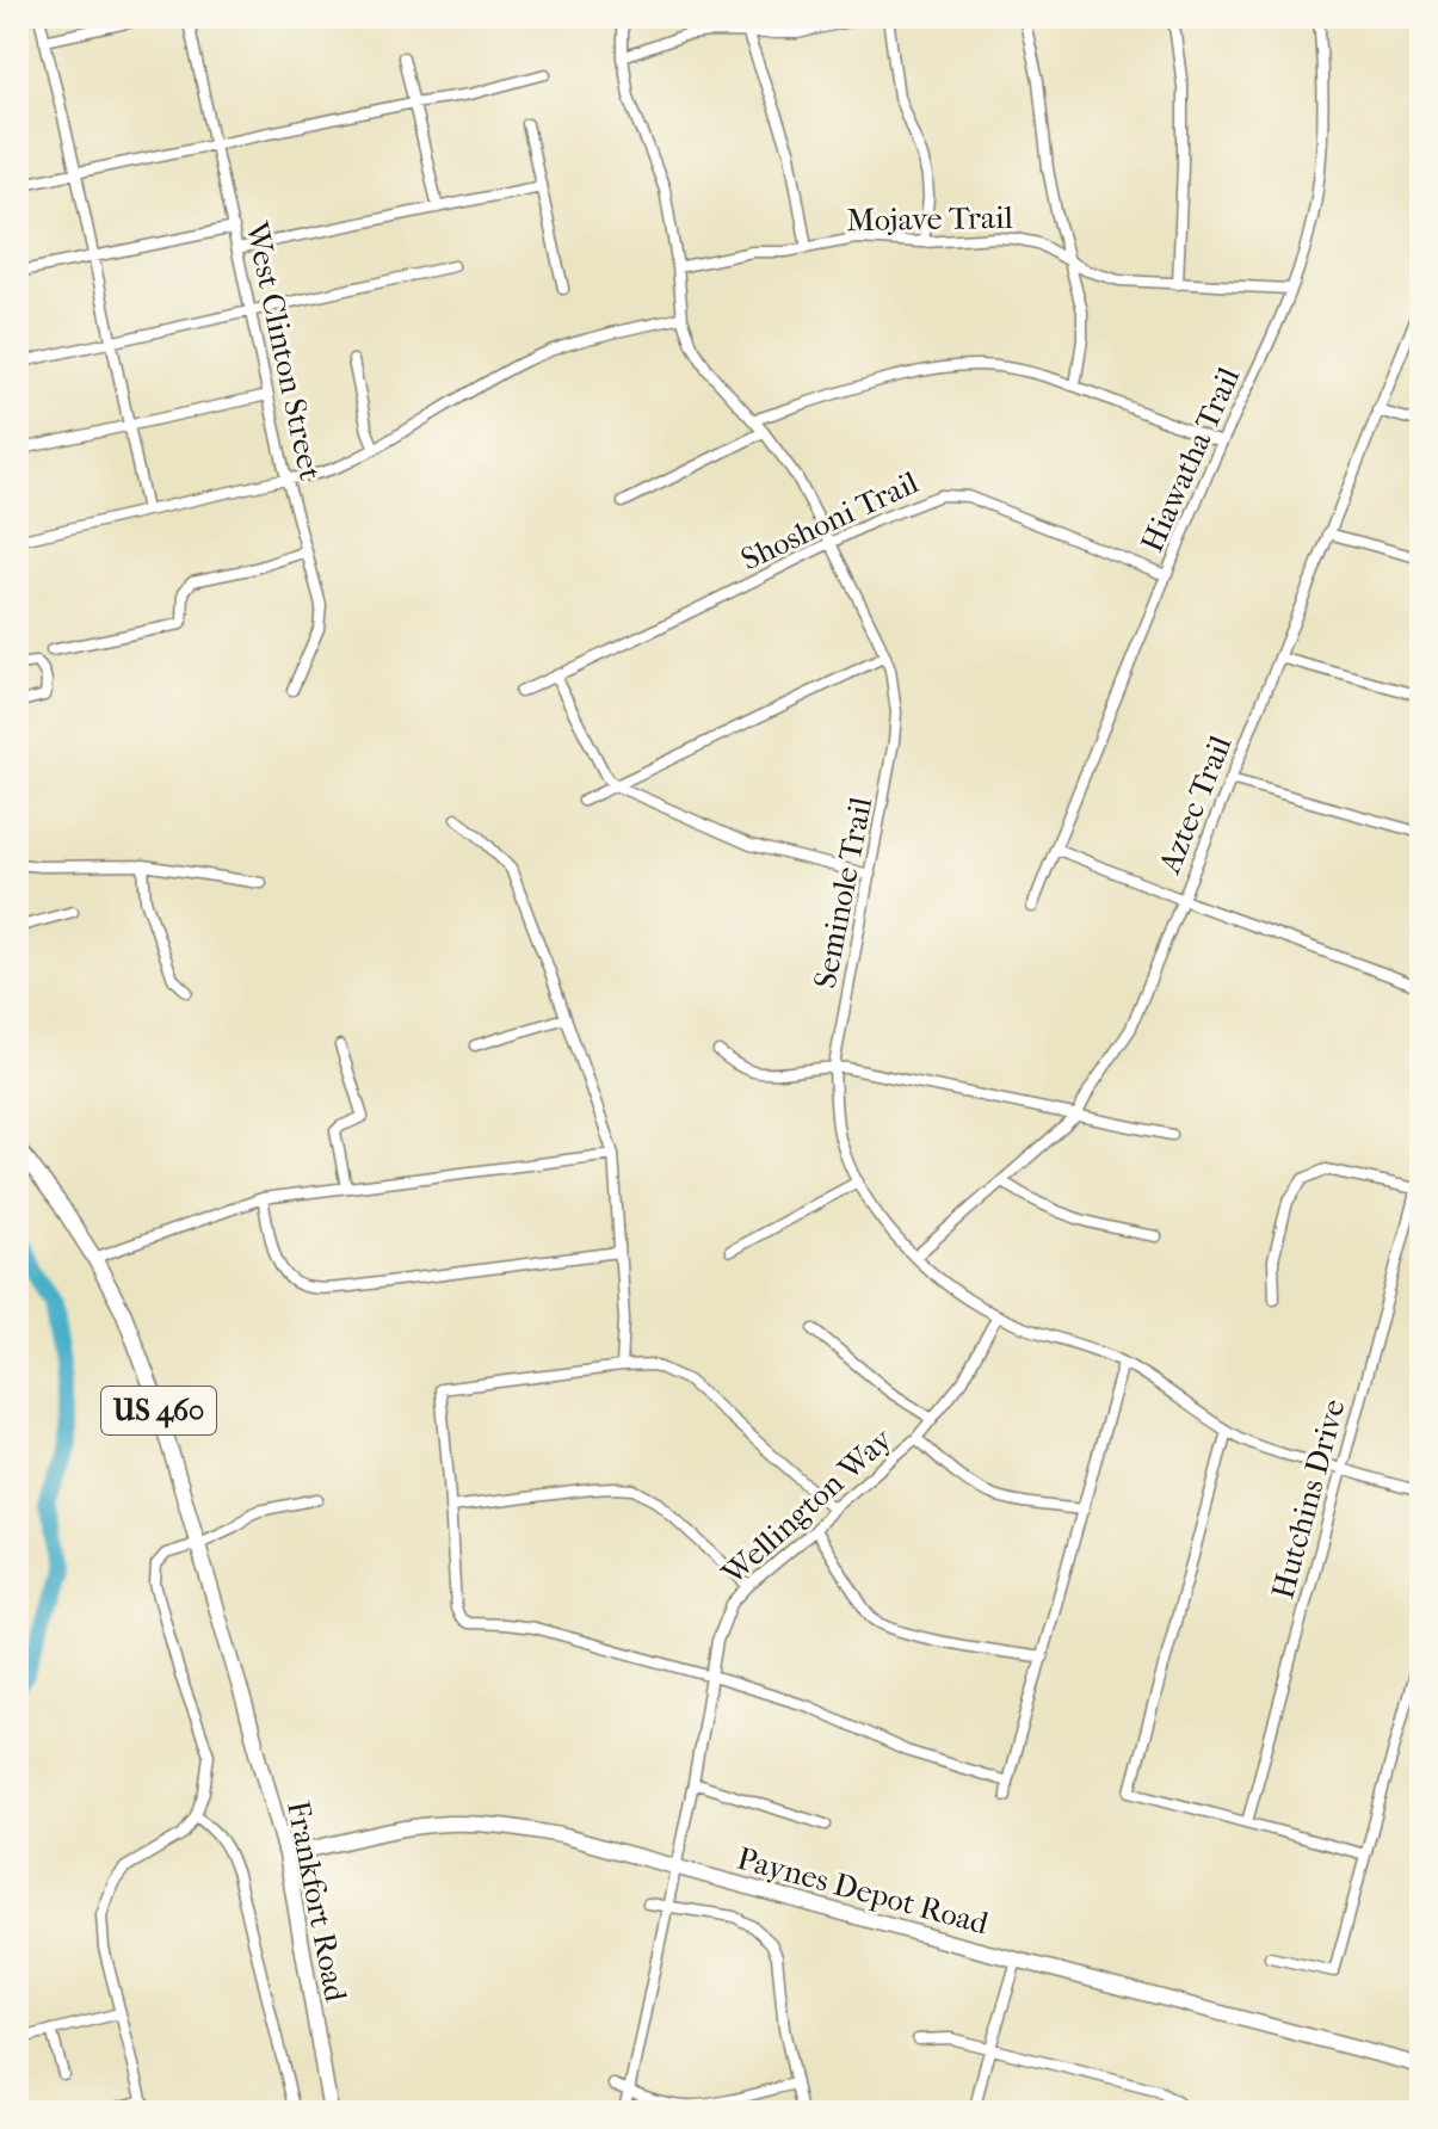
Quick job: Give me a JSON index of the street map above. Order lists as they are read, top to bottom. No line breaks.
{"streets":{"main road":["US 460","Paynes Depot Road","Frankfort Road"],"street":["Mojave Trail","West Clinton Street","Hiawatha Trail","Shoshoni Trail","Aztec Trail","Seminole Trail","Hutchins Drive","Wellington Way"]},"crossings":[["Mojave Trail","Hiawatha Trail"],["Mojave Trail","Seminole Trail"],["Hiawatha Trail","Shoshoni Trail"],["Shoshoni Trail","Seminole Trail"],["Aztec Trail","Seminole Trail"],["Seminole Trail","Hutchins Drive"],["Seminole Trail","Wellington Way"],["US 460","Frankfort Road"],["Wellington Way","Paynes Depot Road"],["Paynes Depot Road","Frankfort Road"]]}
